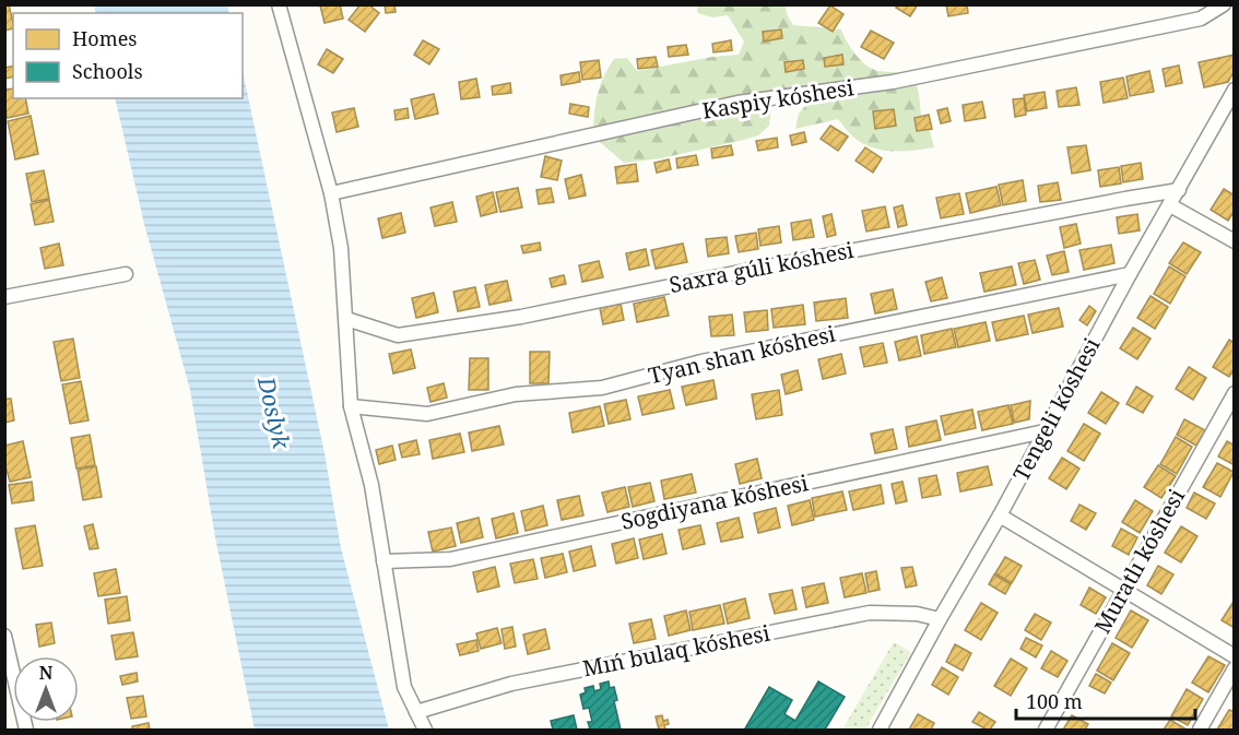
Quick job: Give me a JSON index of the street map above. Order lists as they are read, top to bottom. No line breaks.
{"streets":{"street":["Kaspiy kóshesi","Saxra gúli kóshesi","Tyan shan kóshesi","Tengeli kóshesi","Sogdiyana kóshesi","Muratlı kóshesi","Mıń bulaq kóshesi"]},"crossings":[["Saxra gúli kóshesi","Tengeli kóshesi"],["Tyan shan kóshesi","Tengeli kóshesi"],["Tengeli kóshesi","Sogdiyana kóshesi"],["Tengeli kóshesi","Mıń bulaq kóshesi"]],"water":["Doslyk"],"legend":["Homes","Schools"],"scale_bar":"100 m","north":"top"}
